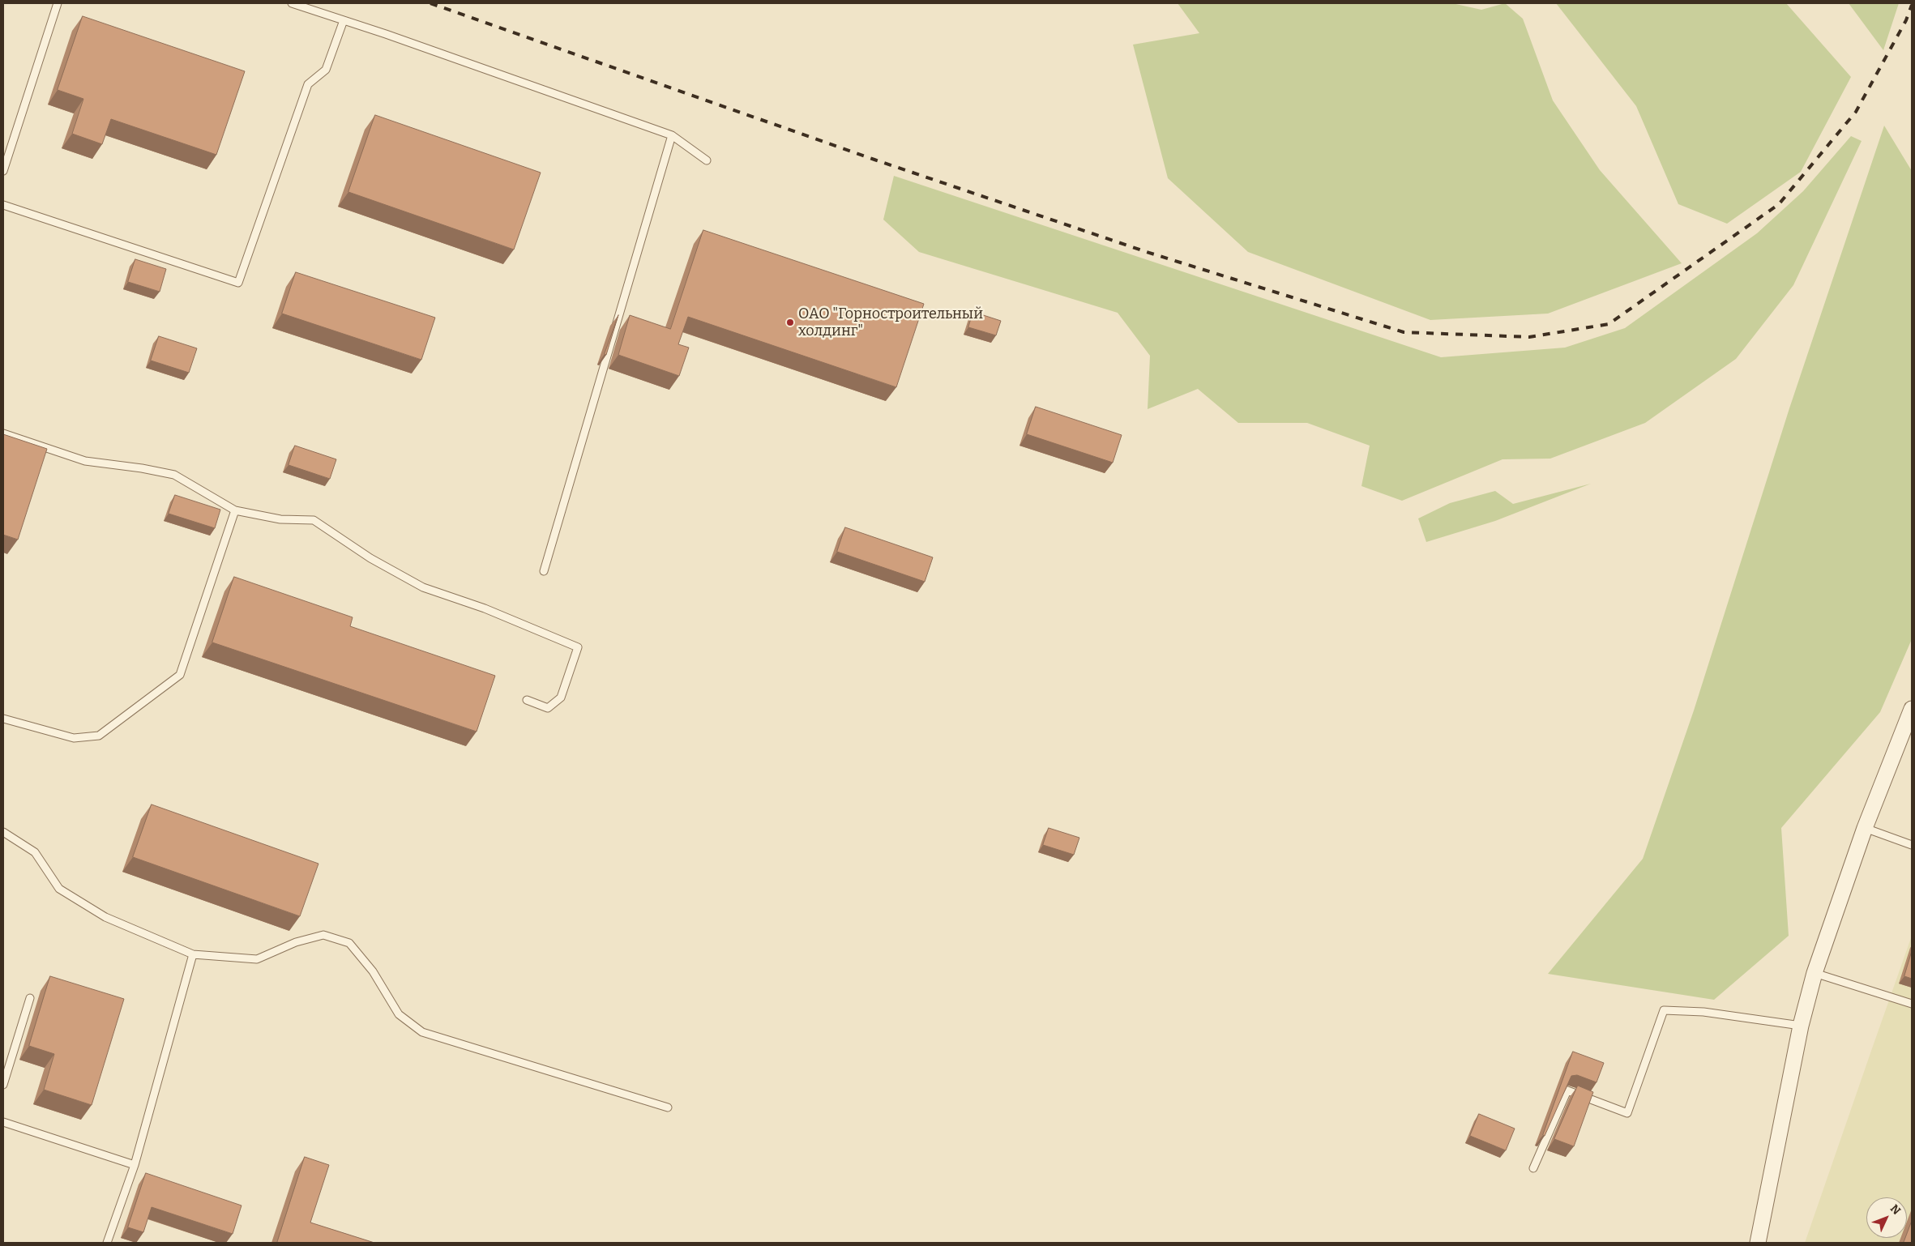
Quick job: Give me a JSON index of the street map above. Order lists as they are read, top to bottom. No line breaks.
{"places":["ОАО \"Горностроительный холдинг\""],"north":"top right"}
